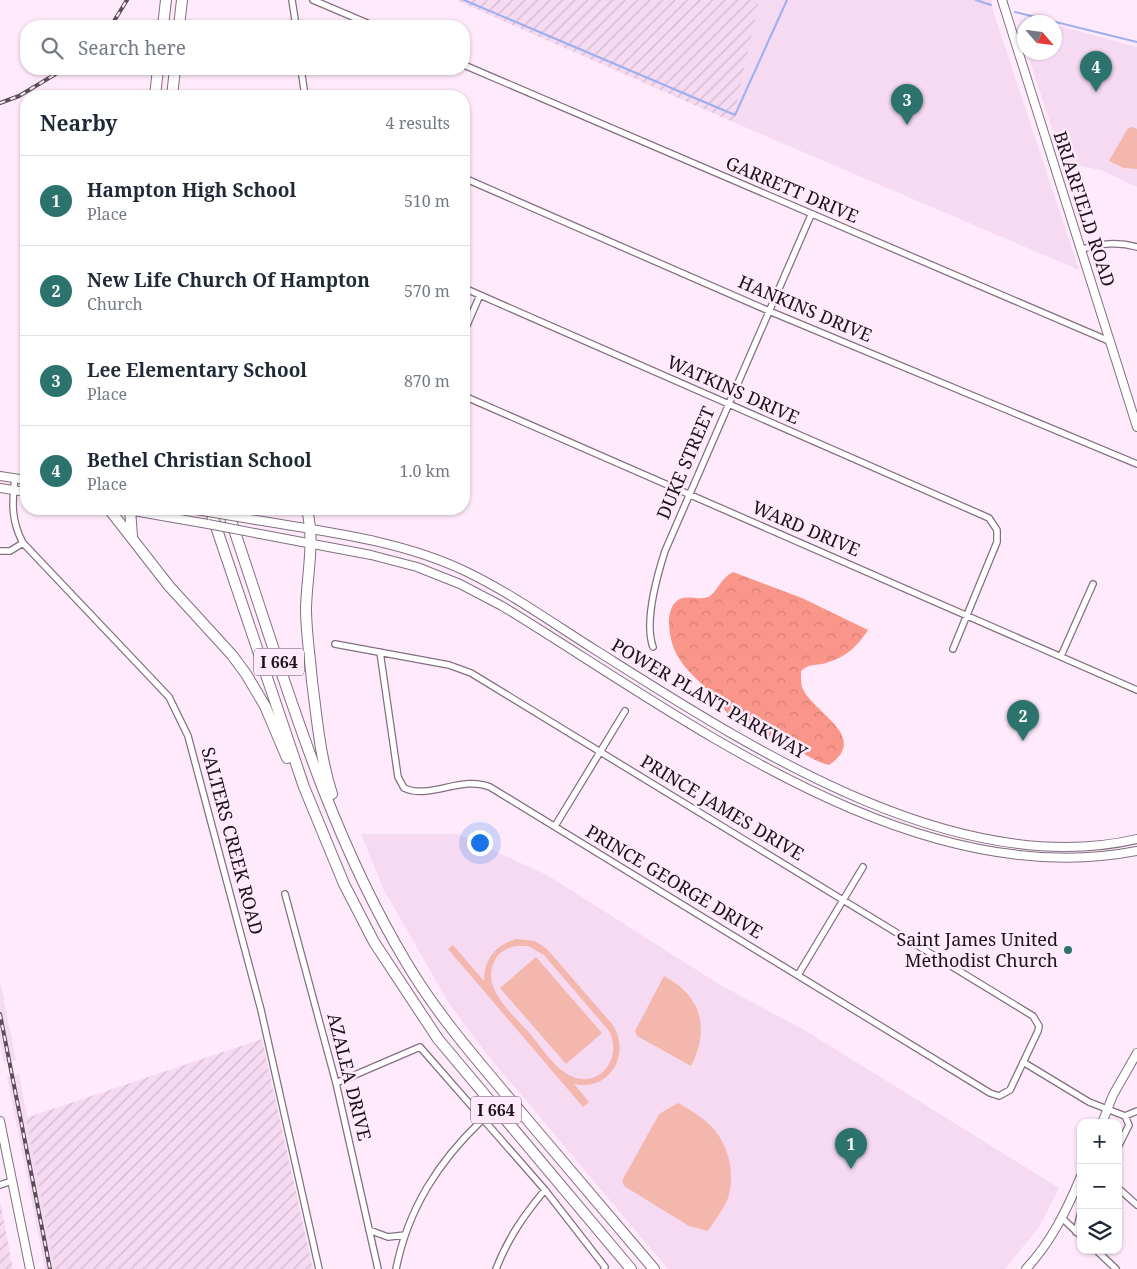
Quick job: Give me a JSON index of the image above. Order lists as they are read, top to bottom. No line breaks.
{"streets":{"highway":["I 664"],"main road":["BRIARFIELD ROAD","POWER PLANT PARKWAY"],"street":["GARRETT DRIVE","HANKINS DRIVE","WATKINS DRIVE","DUKE STREET","WARD DRIVE","PRINCE JAMES DRIVE","SALTERS CREEK ROAD","PRINCE GEORGE DRIVE","AZALEA DRIVE"]},"crossings":[["GARRETT DRIVE","BRIARFIELD ROAD"],["GARRETT DRIVE","DUKE STREET"],["HANKINS DRIVE","DUKE STREET"],["WATKINS DRIVE","DUKE STREET"],["WATKINS DRIVE","WARD DRIVE"],["DUKE STREET","WARD DRIVE"],["PRINCE JAMES DRIVE","PRINCE GEORGE DRIVE"]],"places":["Saint James United Methodist Church"],"north":"bottom right","page":{"search":"Search here","pins":["4","3","2","1"],"heading":["Nearby","4 results"],"list":[{"mark":"1","name":"Hampton High School","note":"Place","value":"510 m"},{"mark":"2","name":"New Life Church Of Hampton","note":"Church","value":"570 m"},{"mark":"3","name":"Lee Elementary School","note":"Place","value":"870 m"},{"mark":"4","name":"Bethel Christian School","note":"Place","value":"1.0 km"}],"map_buttons":["+","−"]}}
